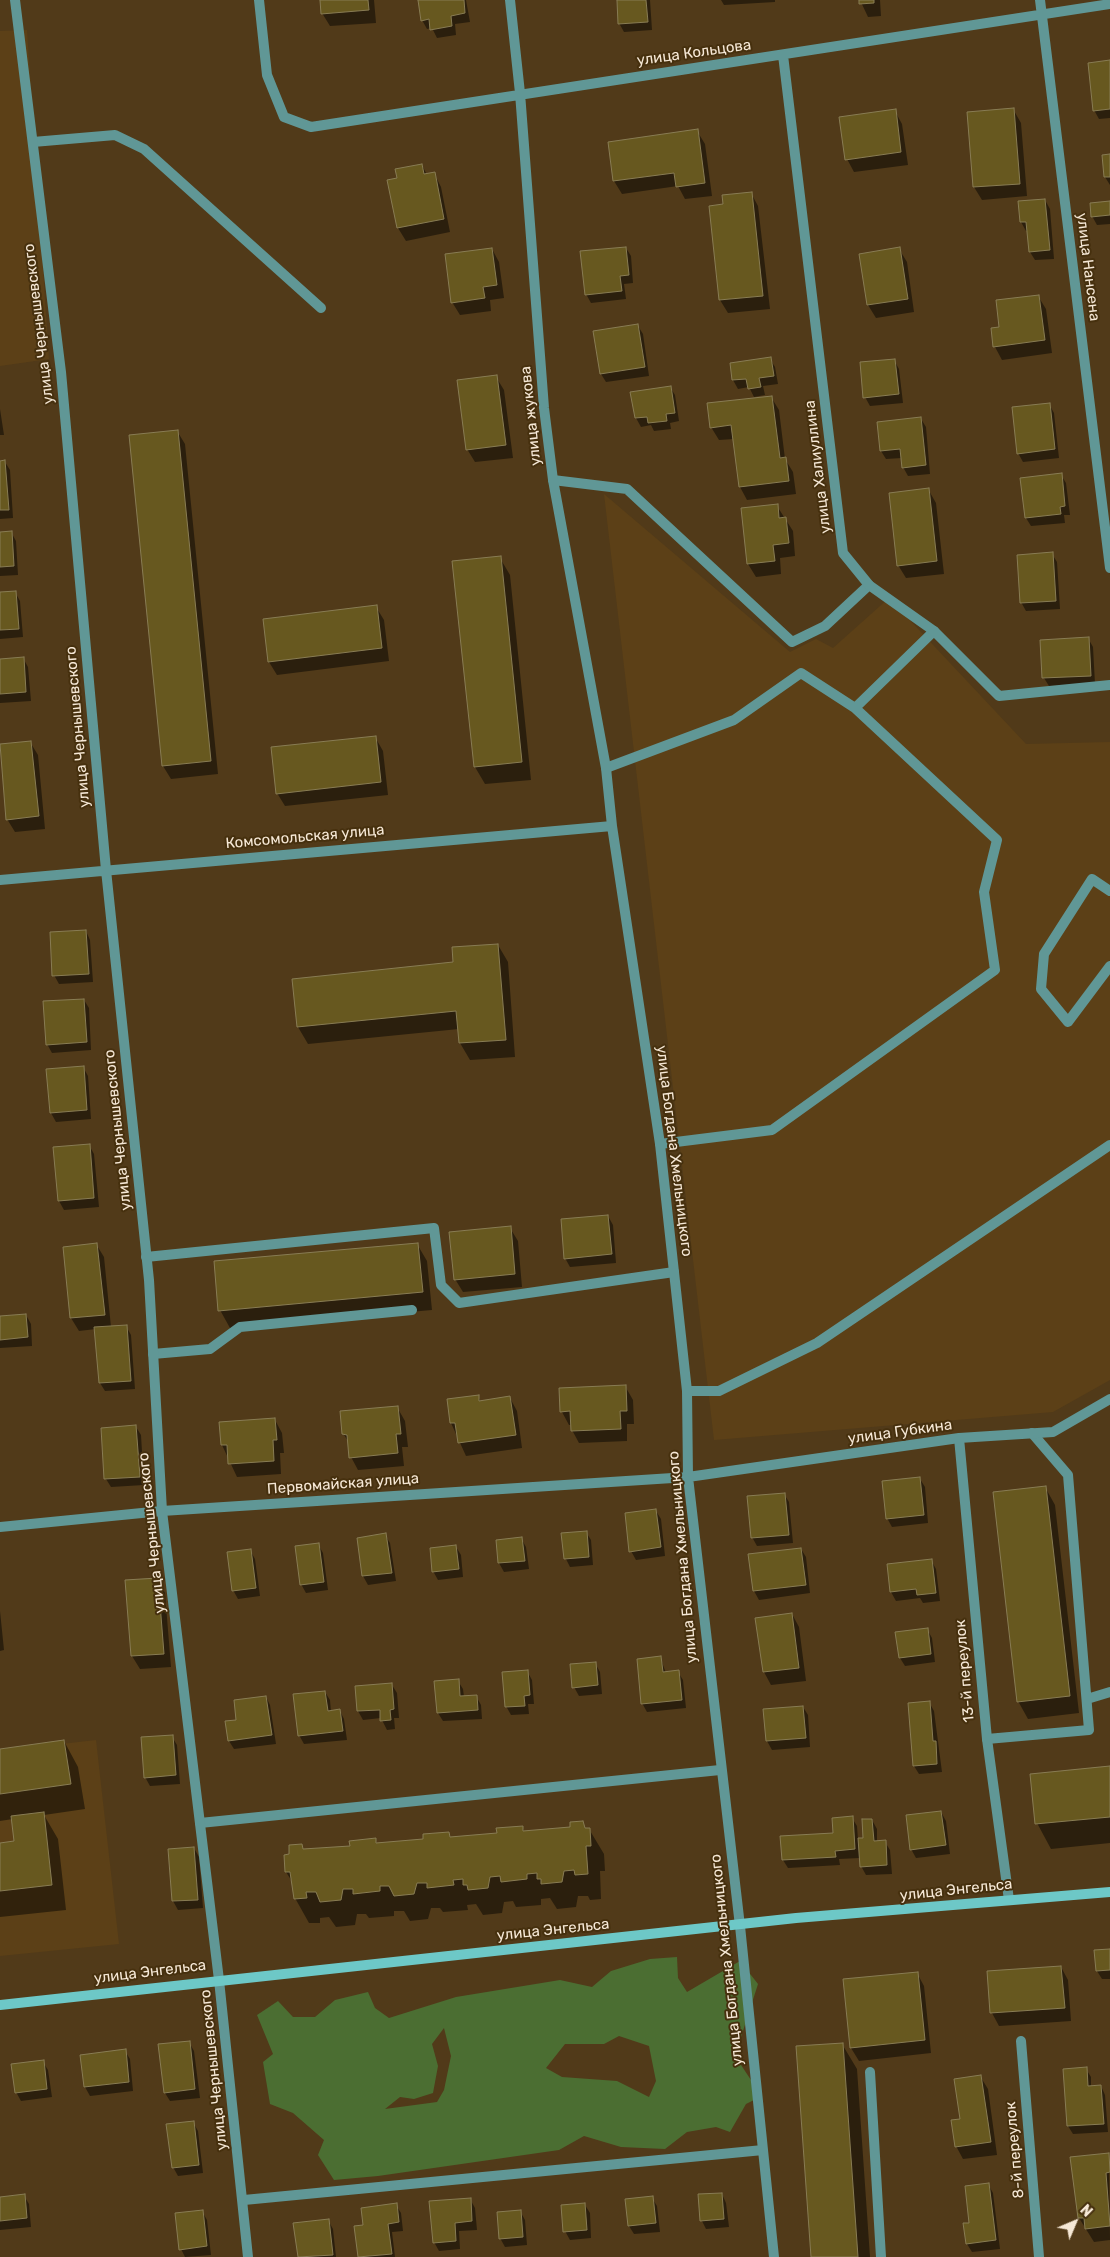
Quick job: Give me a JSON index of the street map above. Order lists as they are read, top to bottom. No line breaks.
{"streets":{"street":["улица Кольцова","улица Нансена","улица Чернышевского","улица жукова","улица Халиуллина","Комсомольская улица","улица Богдана Хмельницкого","улица Губкина","Первомайская улица","13-й переулок","улица Энгельса","8-й переулок"]},"crossings":[["улица Кольцова","улица Нансена"],["улица Кольцова","улица жукова"],["улица Кольцова","улица Халиуллина"],["улица Чернышевского","Комсомольская улица"],["улица Чернышевского","Первомайская улица"],["улица Чернышевского","улица Энгельса"],["улица жукова","Комсомольская улица"],["улица жукова","улица Богдана Хмельницкого"],["Комсомольская улица","улица Богдана Хмельницкого"],["улица Богдана Хмельницкого","улица Губкина"],["улица Богдана Хмельницкого","Первомайская улица"],["улица Богдана Хмельницкого","улица Энгельса"],["улица Губкина","Первомайская улица"],["улица Губкина","13-й переулок"],["13-й переулок","улица Энгельса"]],"north":"top right"}
